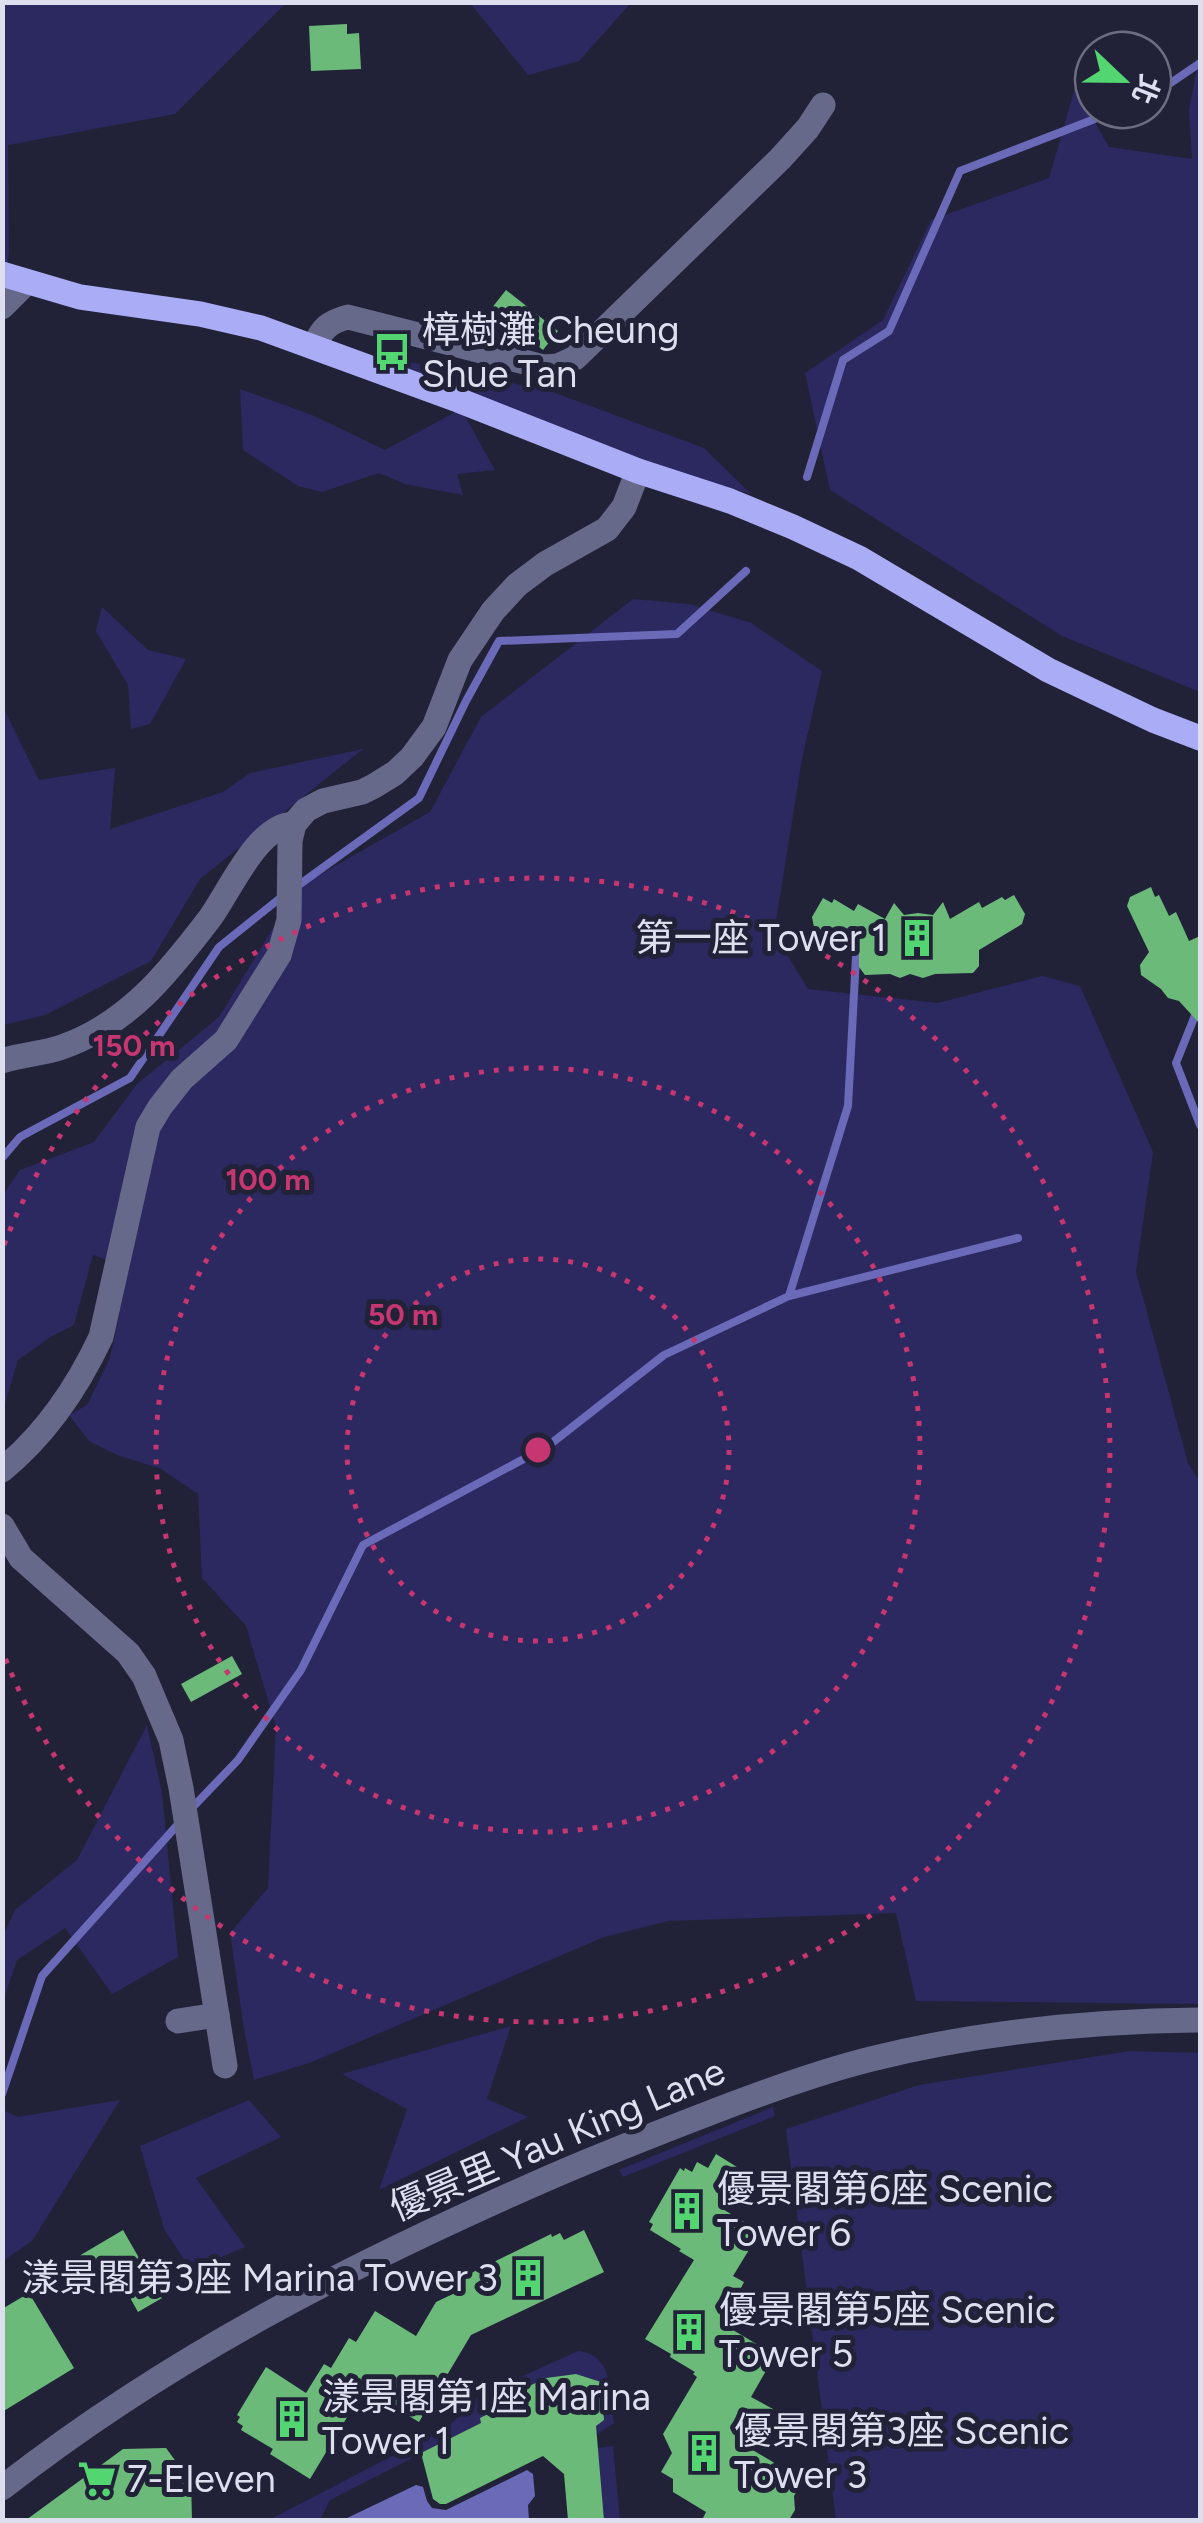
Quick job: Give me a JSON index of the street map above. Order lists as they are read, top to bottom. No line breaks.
{"streets":{"street":["優景里 Yau King Lane"]},"places":{"bus stop":["樟樹灘 Cheung Shue Tan"],"building":["第一座 Tower 1","優景閣第6座 Scenic Tower 6","漾景閣第3座 Marina Tower 3","優景閣第5座 Scenic Tower 5","漾景閣第1座 Marina Tower 1","優景閣第3座 Scenic Tower 3"],"supermarket":["7-Eleven"]},"north":"right","rings":["150 m","100 m","50 m"]}
